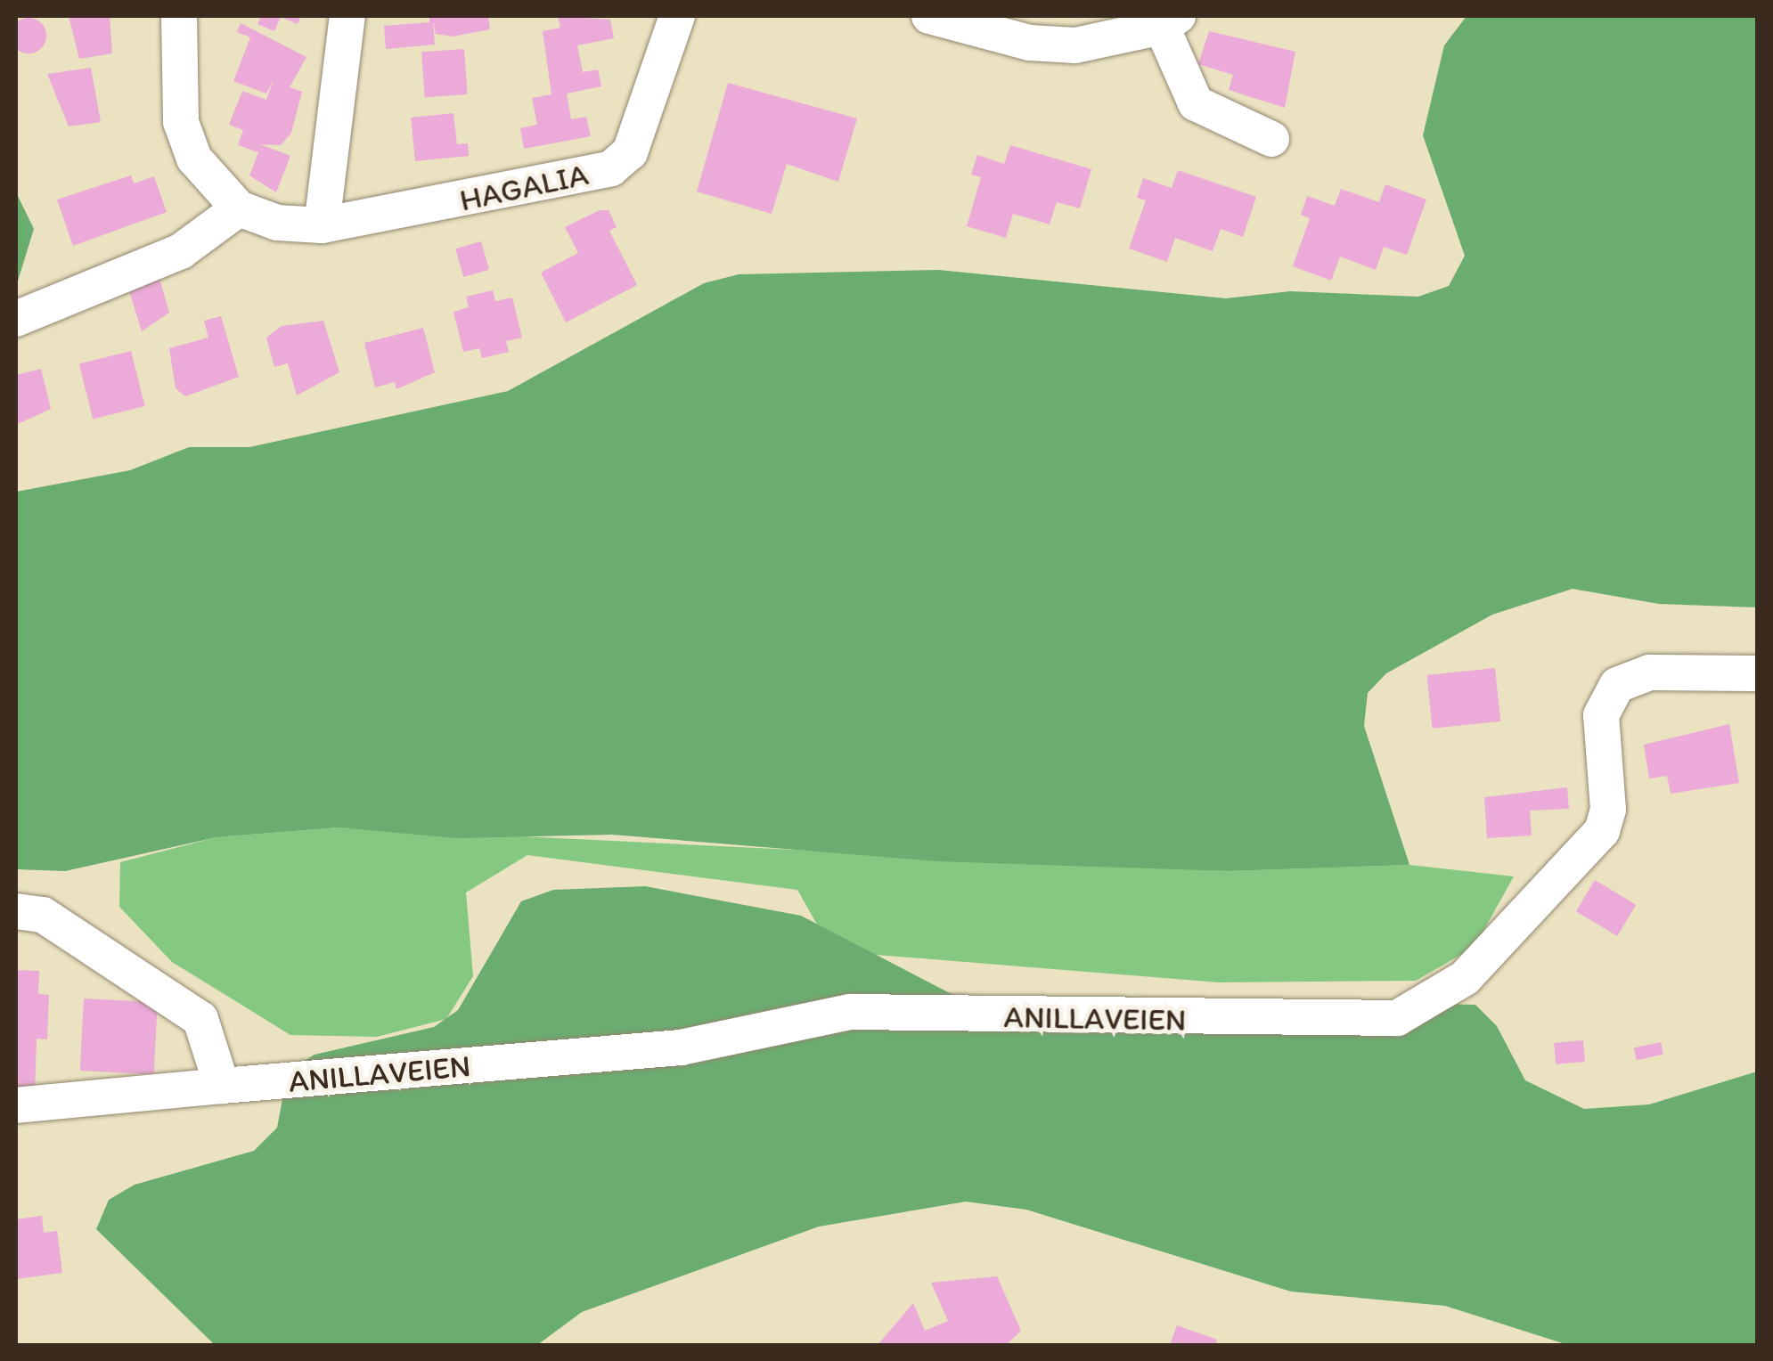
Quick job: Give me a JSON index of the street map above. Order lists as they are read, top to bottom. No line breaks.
{"streets":{"street":["HAGALIA","ANILLAVEIEN"]}}
